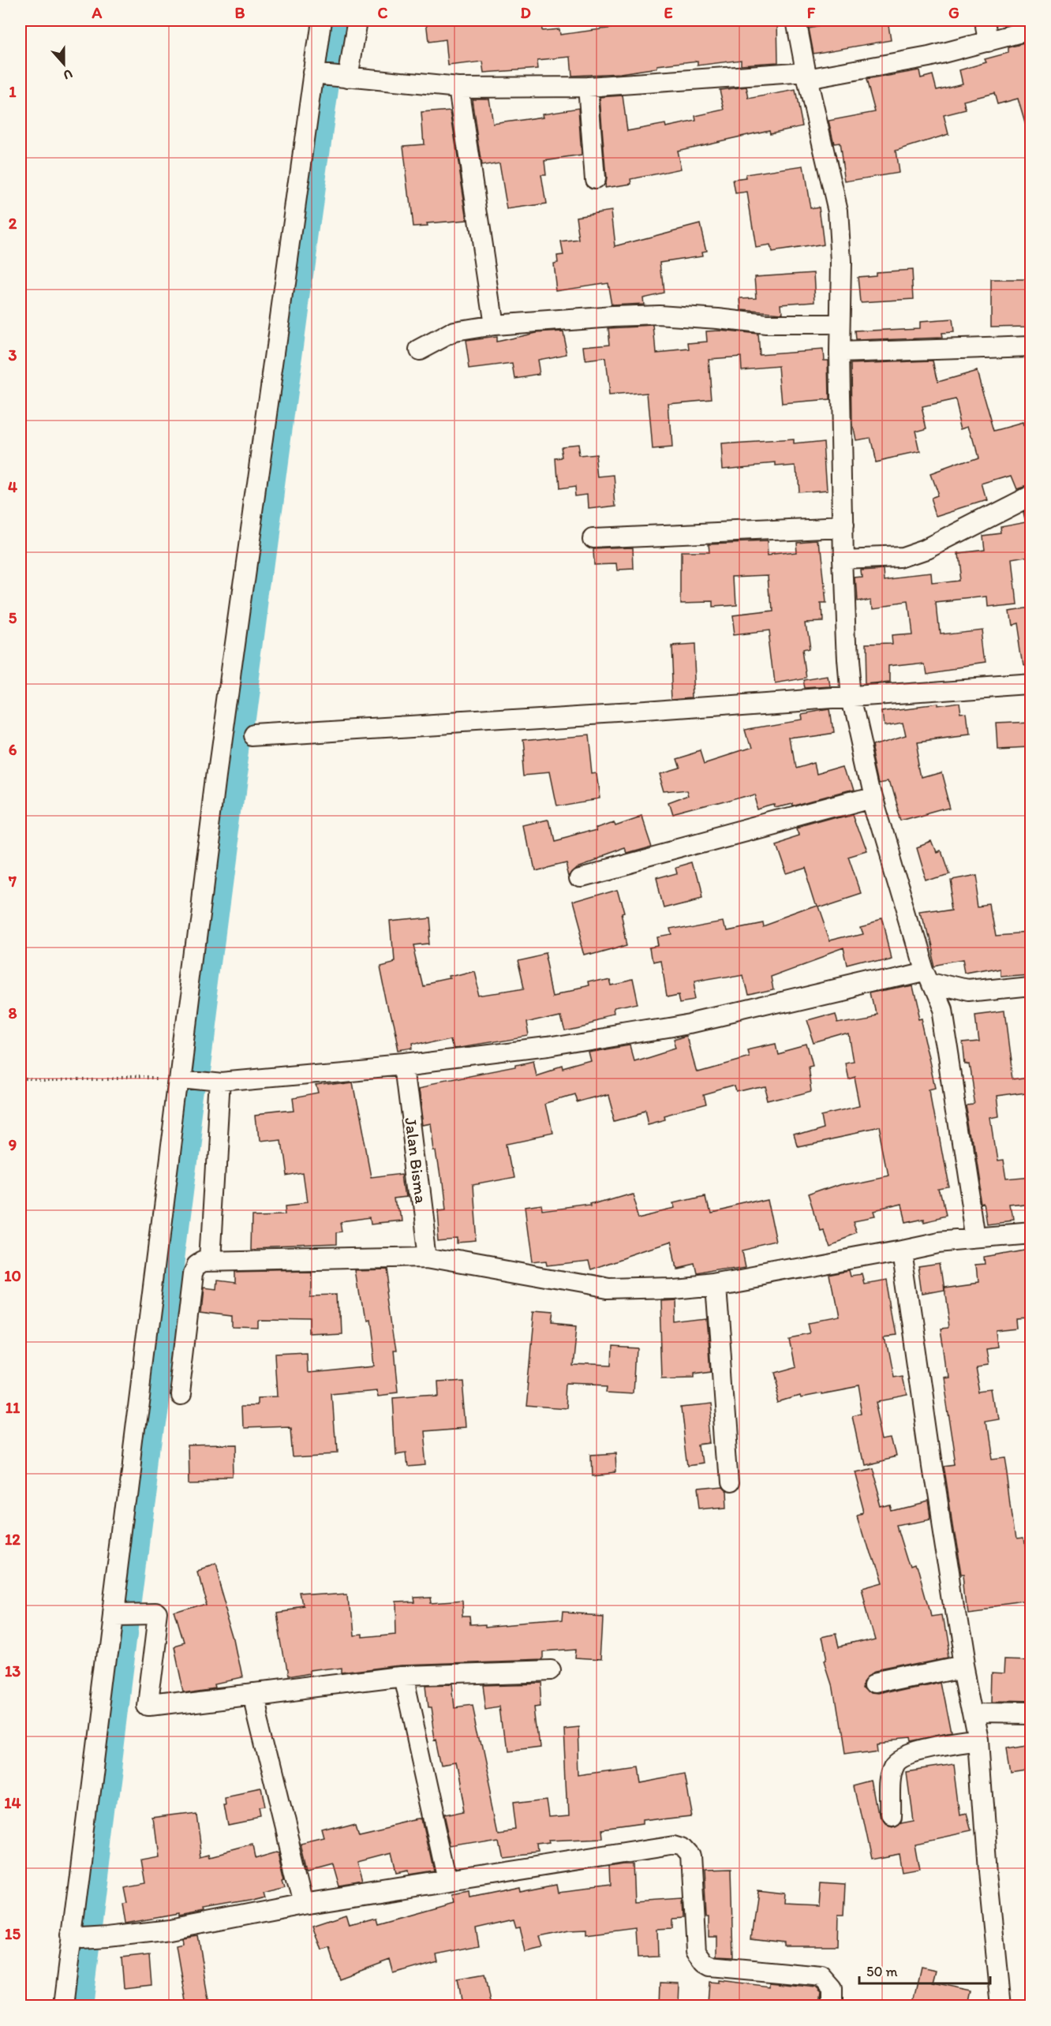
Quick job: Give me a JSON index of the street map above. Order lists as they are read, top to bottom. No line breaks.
{"streets":{"street":["Jalan Bisma"]},"scale_bar":"50 m","north":"bottom","grid":{"columns":["A","B","C","D","E","F","G"],"rows":["1","2","3","4","5","6","7","8","9","10","11","12","13","14","15"]}}
